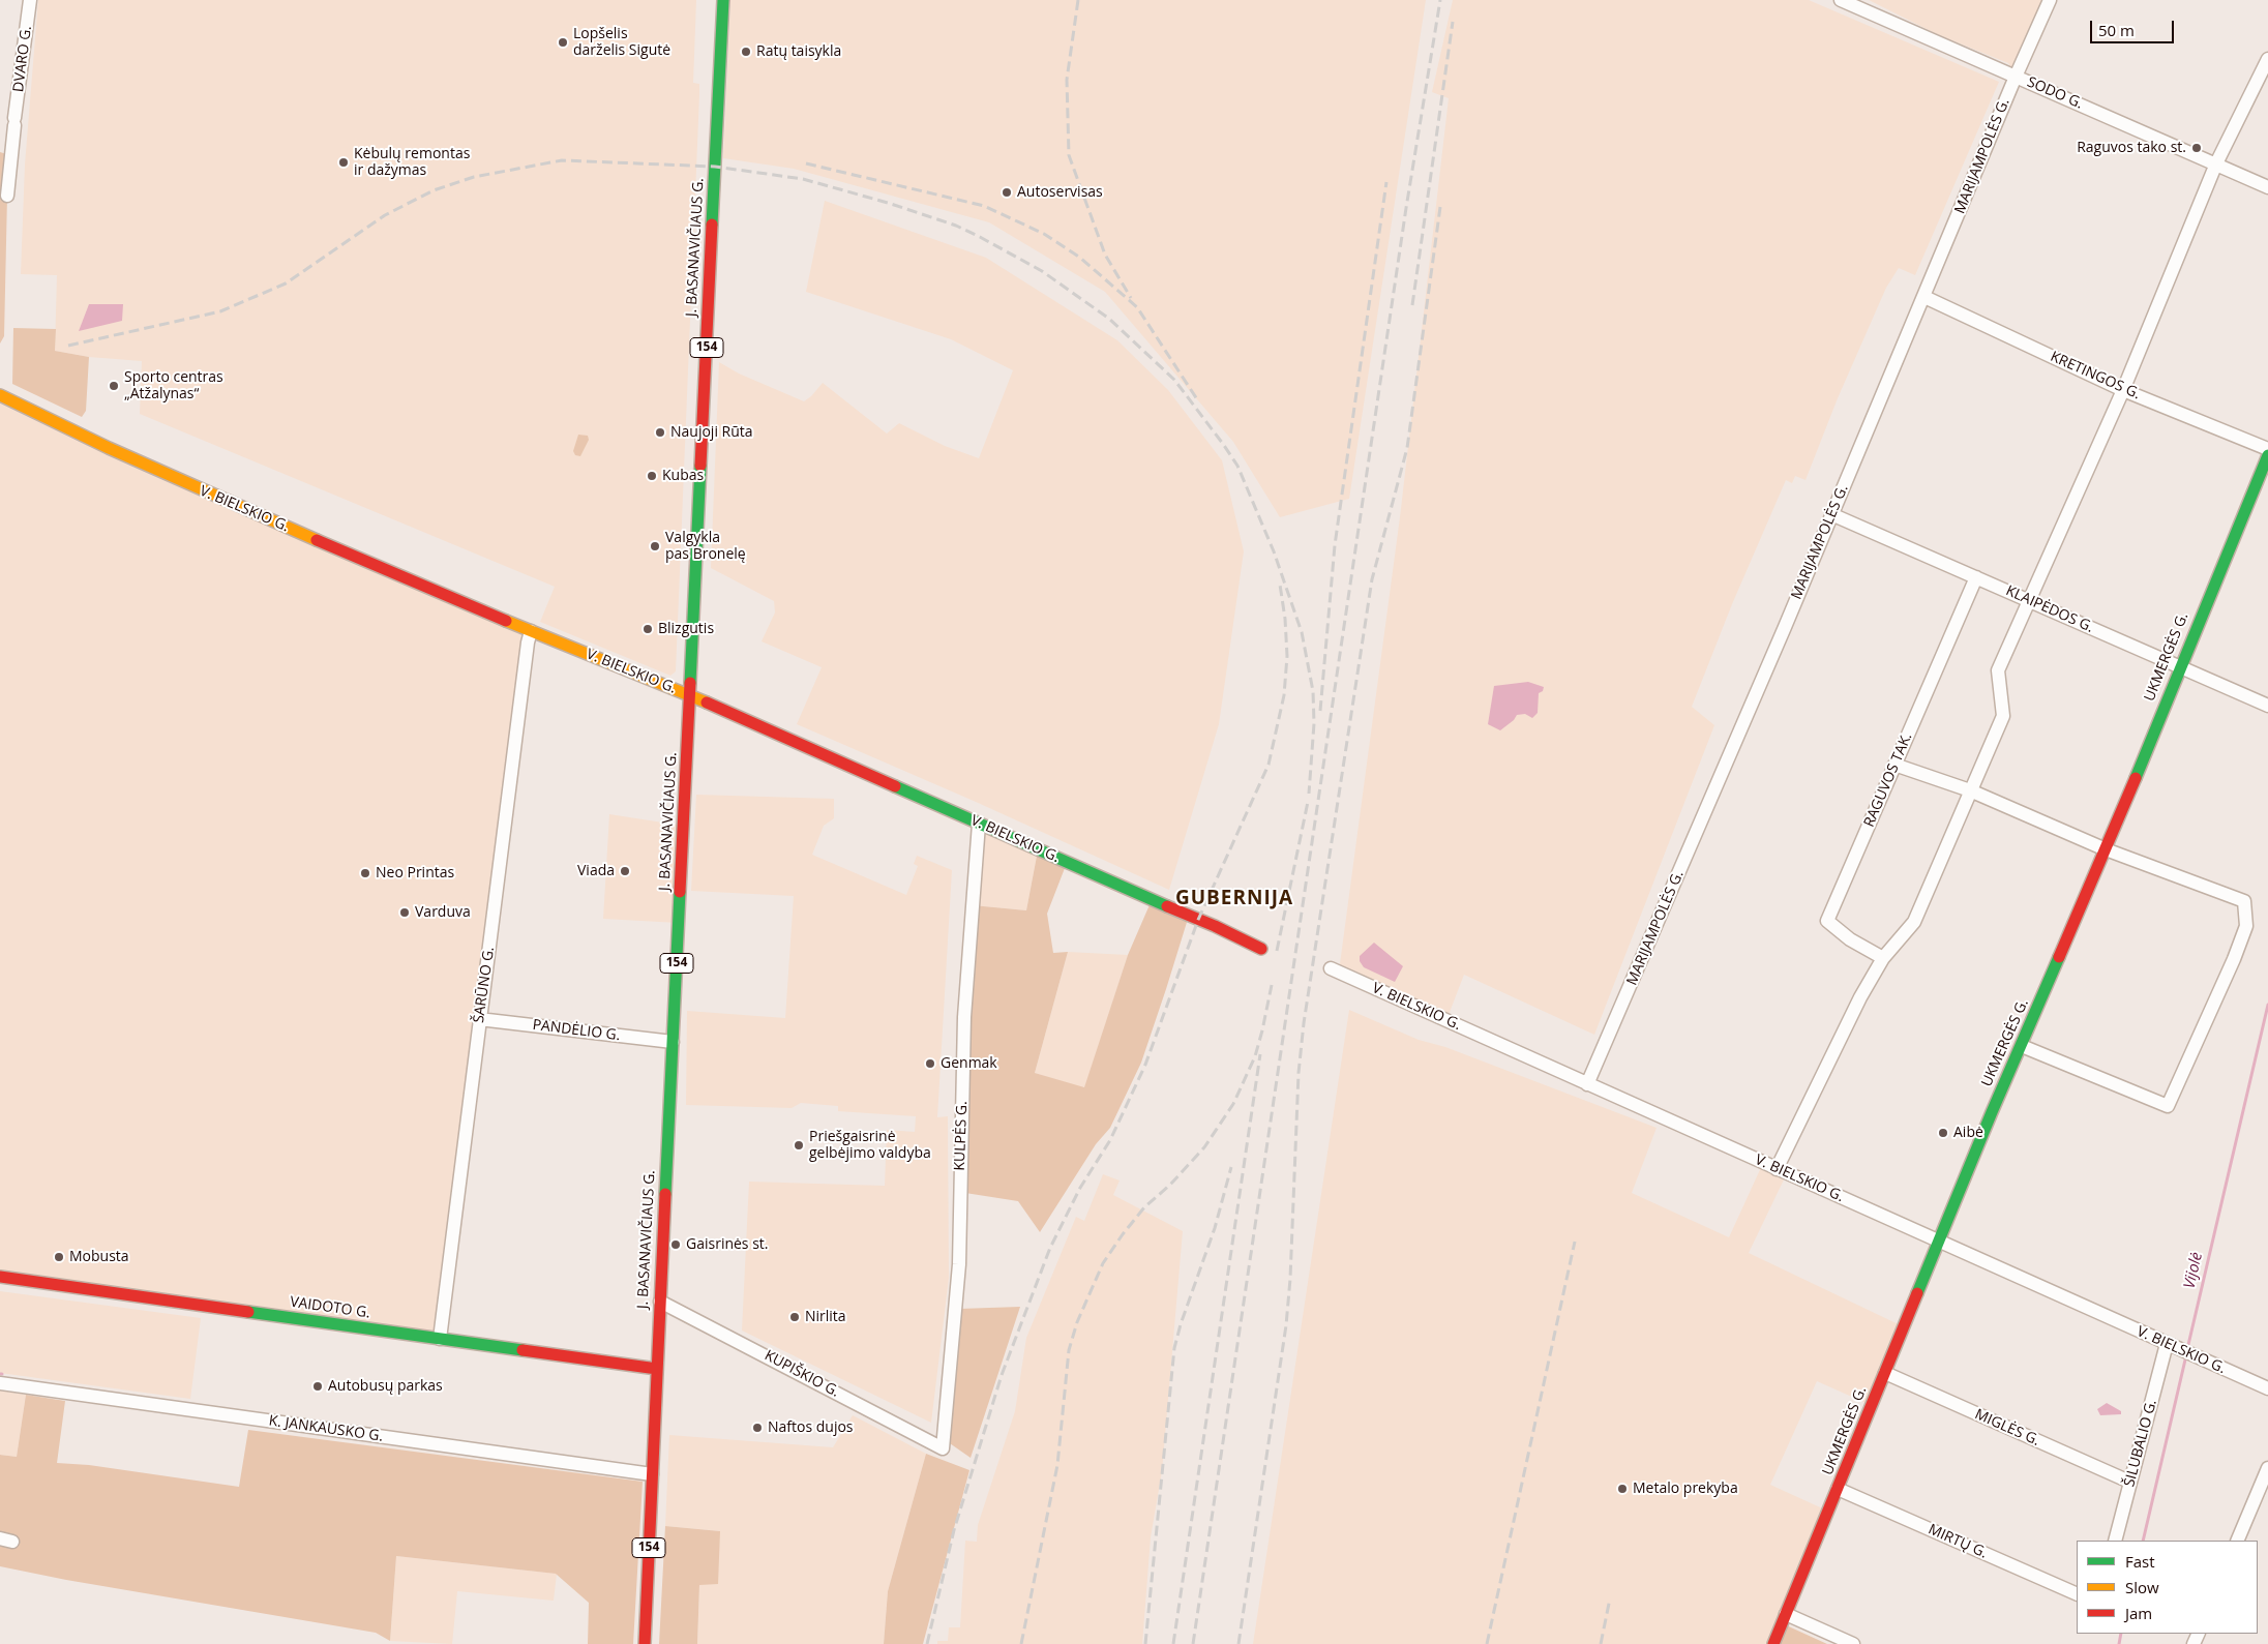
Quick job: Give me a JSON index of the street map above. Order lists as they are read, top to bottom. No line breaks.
{"streets":{"street":["DVARO G.","SODO G.","MARIJAMPOLĖS G.","J. BASANAVIČIAUS G.","154","KRETINGOS G.","V. BIELSKIO G.","KLAIPĖDOS G.","UKMERGĖS G.","RAGUVOS TAK.","ŠARŪNO G.","PANDĖLIO G.","KULPĖS G.","VAIDOTO G.","KUPIŠKIO G.","MIGLĖS G.","K. JANKAUSKO G.","ŠILUBALIO G.","MIRTŲ G."]},"crossings":[["SODO G.","MARIJAMPOLĖS G."],["MARIJAMPOLĖS G.","KRETINGOS G."],["MARIJAMPOLĖS G.","V. BIELSKIO G."],["MARIJAMPOLĖS G.","KLAIPĖDOS G."],["J. BASANAVIČIAUS G.","V. BIELSKIO G."],["J. BASANAVIČIAUS G.","PANDĖLIO G."],["J. BASANAVIČIAUS G.","VAIDOTO G."],["J. BASANAVIČIAUS G.","KUPIŠKIO G."],["J. BASANAVIČIAUS G.","K. JANKAUSKO G."],["V. BIELSKIO G.","UKMERGĖS G."],["V. BIELSKIO G.","ŠARŪNO G."],["V. BIELSKIO G.","KULPĖS G."],["V. BIELSKIO G.","ŠILUBALIO G."],["KLAIPĖDOS G.","UKMERGĖS G."],["KLAIPĖDOS G.","RAGUVOS TAK."],["UKMERGĖS G.","MIGLĖS G."],["UKMERGĖS G.","MIRTŲ G."],["ŠARŪNO G.","PANDĖLIO G."],["ŠARŪNO G.","VAIDOTO G."],["KULPĖS G.","KUPIŠKIO G."],["MIGLĖS G.","ŠILUBALIO G."]],"districts":["GUBERNIJA"],"water":["Vijolė"],"places":["Lopšelis darželis Sigutė","Ratų taisykla","Raguvos tako st.","Kėbulų remontas ir dažymas","Autoservisas","Sporto centras „Atžalynas“","Naujoji Rūta","Kubas","Valgykla pas Bronelę","Blizgutis","Viada","Neo Printas","Varduva","Genmak","Aibė","Priešgaisrinė gelbėjimo valdyba","Gaisrinės st.","Mobusta","Nirlita","Autobusų parkas","Naftos dujos","Metalo prekyba"],"legend":["Fast","Slow","Jam"],"scale_bar":"50 m"}
